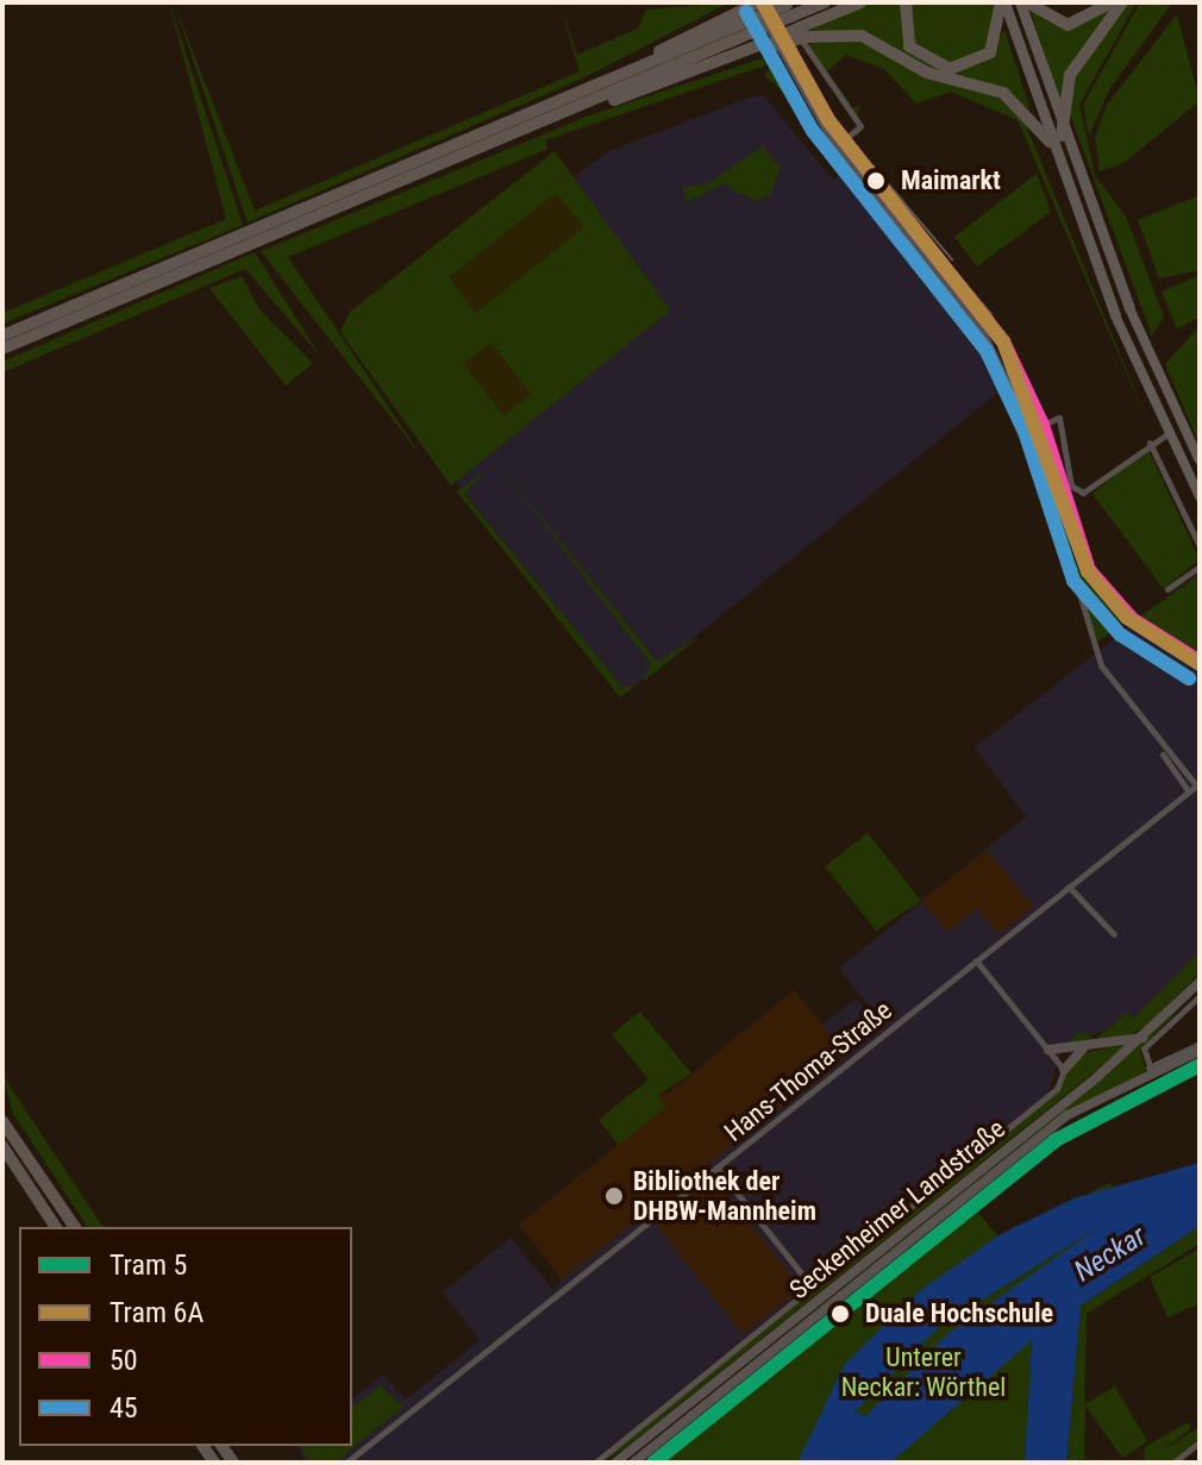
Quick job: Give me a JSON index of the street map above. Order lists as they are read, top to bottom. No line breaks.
{"streets":{"main road":["Seckenheimer Landstraße"],"street":["Hans-Thoma-Straße"]},"water":["Neckar"],"parks":["Unterer Neckar: Wörthel"],"places":["Maimarkt","Bibliothek der DHBW-Mannheim","Duale Hochschule"],"lines":["tram line 6A","transit line 50","transit line 45","tram line 5"],"legend":["Tram 5","Tram 6A","50","45"]}
